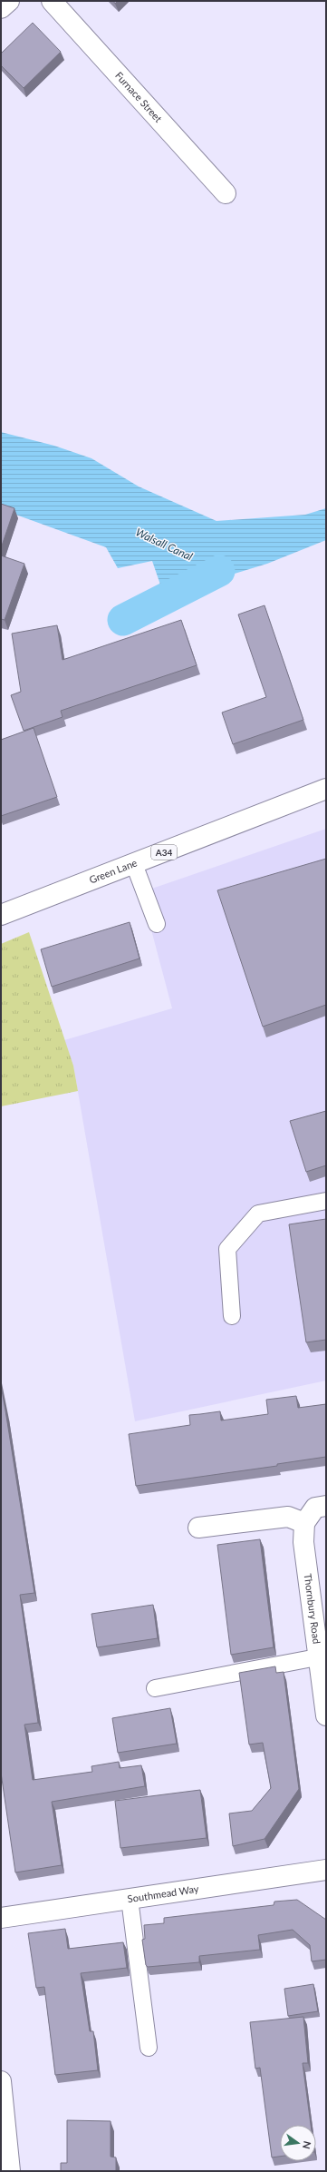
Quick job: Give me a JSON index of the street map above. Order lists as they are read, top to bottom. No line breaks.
{"streets":{"main road":["Furnace Street","A34","Green Lane","Thornbury Road","Southmead Way"]},"water":["Walsall Canal"],"north":"right"}
